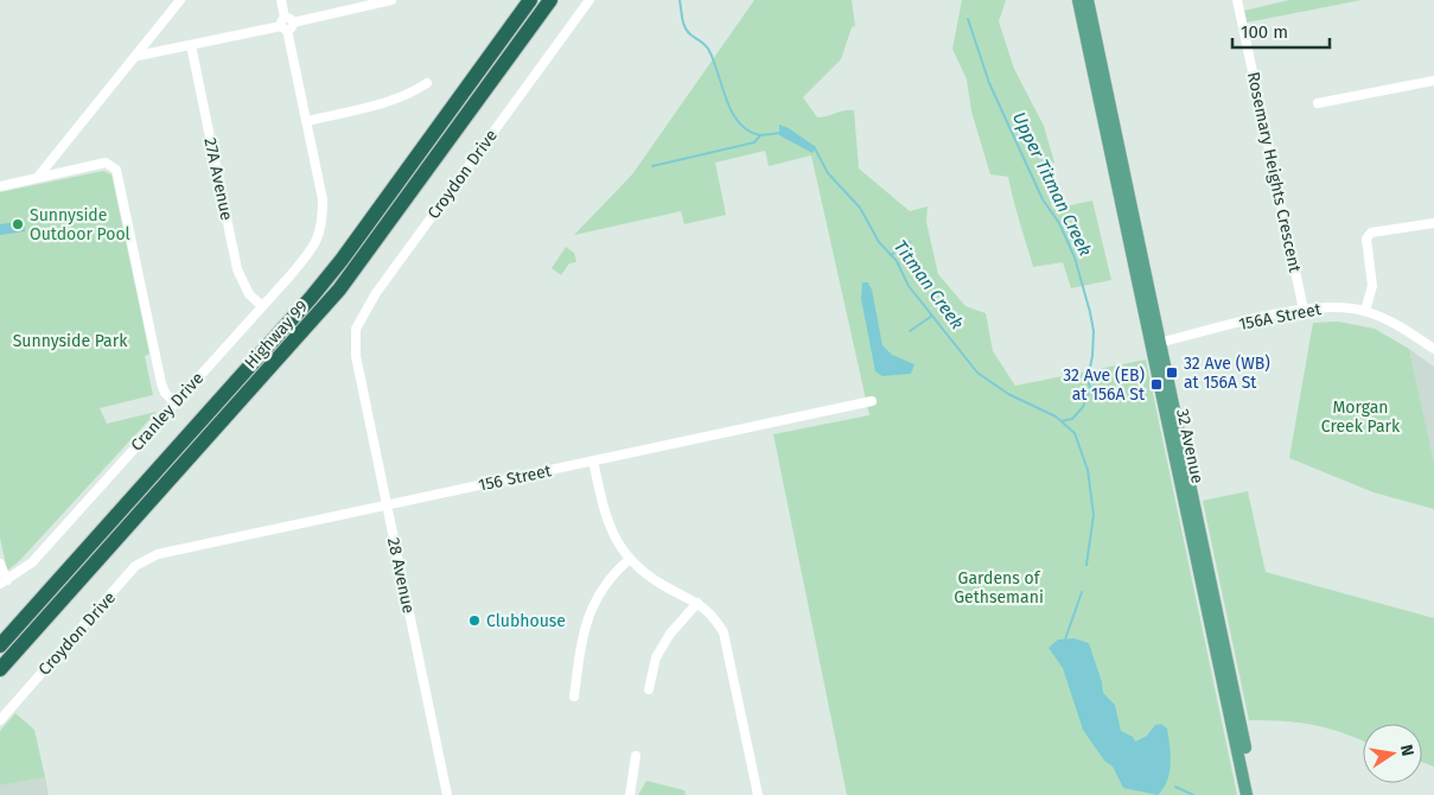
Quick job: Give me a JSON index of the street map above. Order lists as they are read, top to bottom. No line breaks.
{"streets":{"highway":["Highway 99"],"main road":["32 Avenue"],"street":["Rosemary Heights Crescent","Croydon Drive","27A Avenue","156A Street","Cranley Drive","156 Street","28 Avenue"]},"crossings":[["Rosemary Heights Crescent","156A Street"],["Croydon Drive","156 Street"],["Croydon Drive","28 Avenue"],["27A Avenue","Cranley Drive"],["156A Street","32 Avenue"],["156 Street","28 Avenue"]],"water":["Upper Titman Creek","Titman Creek"],"parks":["Sunnyside Park","Morgan Creek Park","Gardens of Gethsemani"],"places":{"other":["Sunnyside Outdoor Pool","Clubhouse"],"transit":["32 Ave (WB) at 156A St","32 Ave (EB) at 156A St"]},"scale_bar":"100 m","north":"right"}
